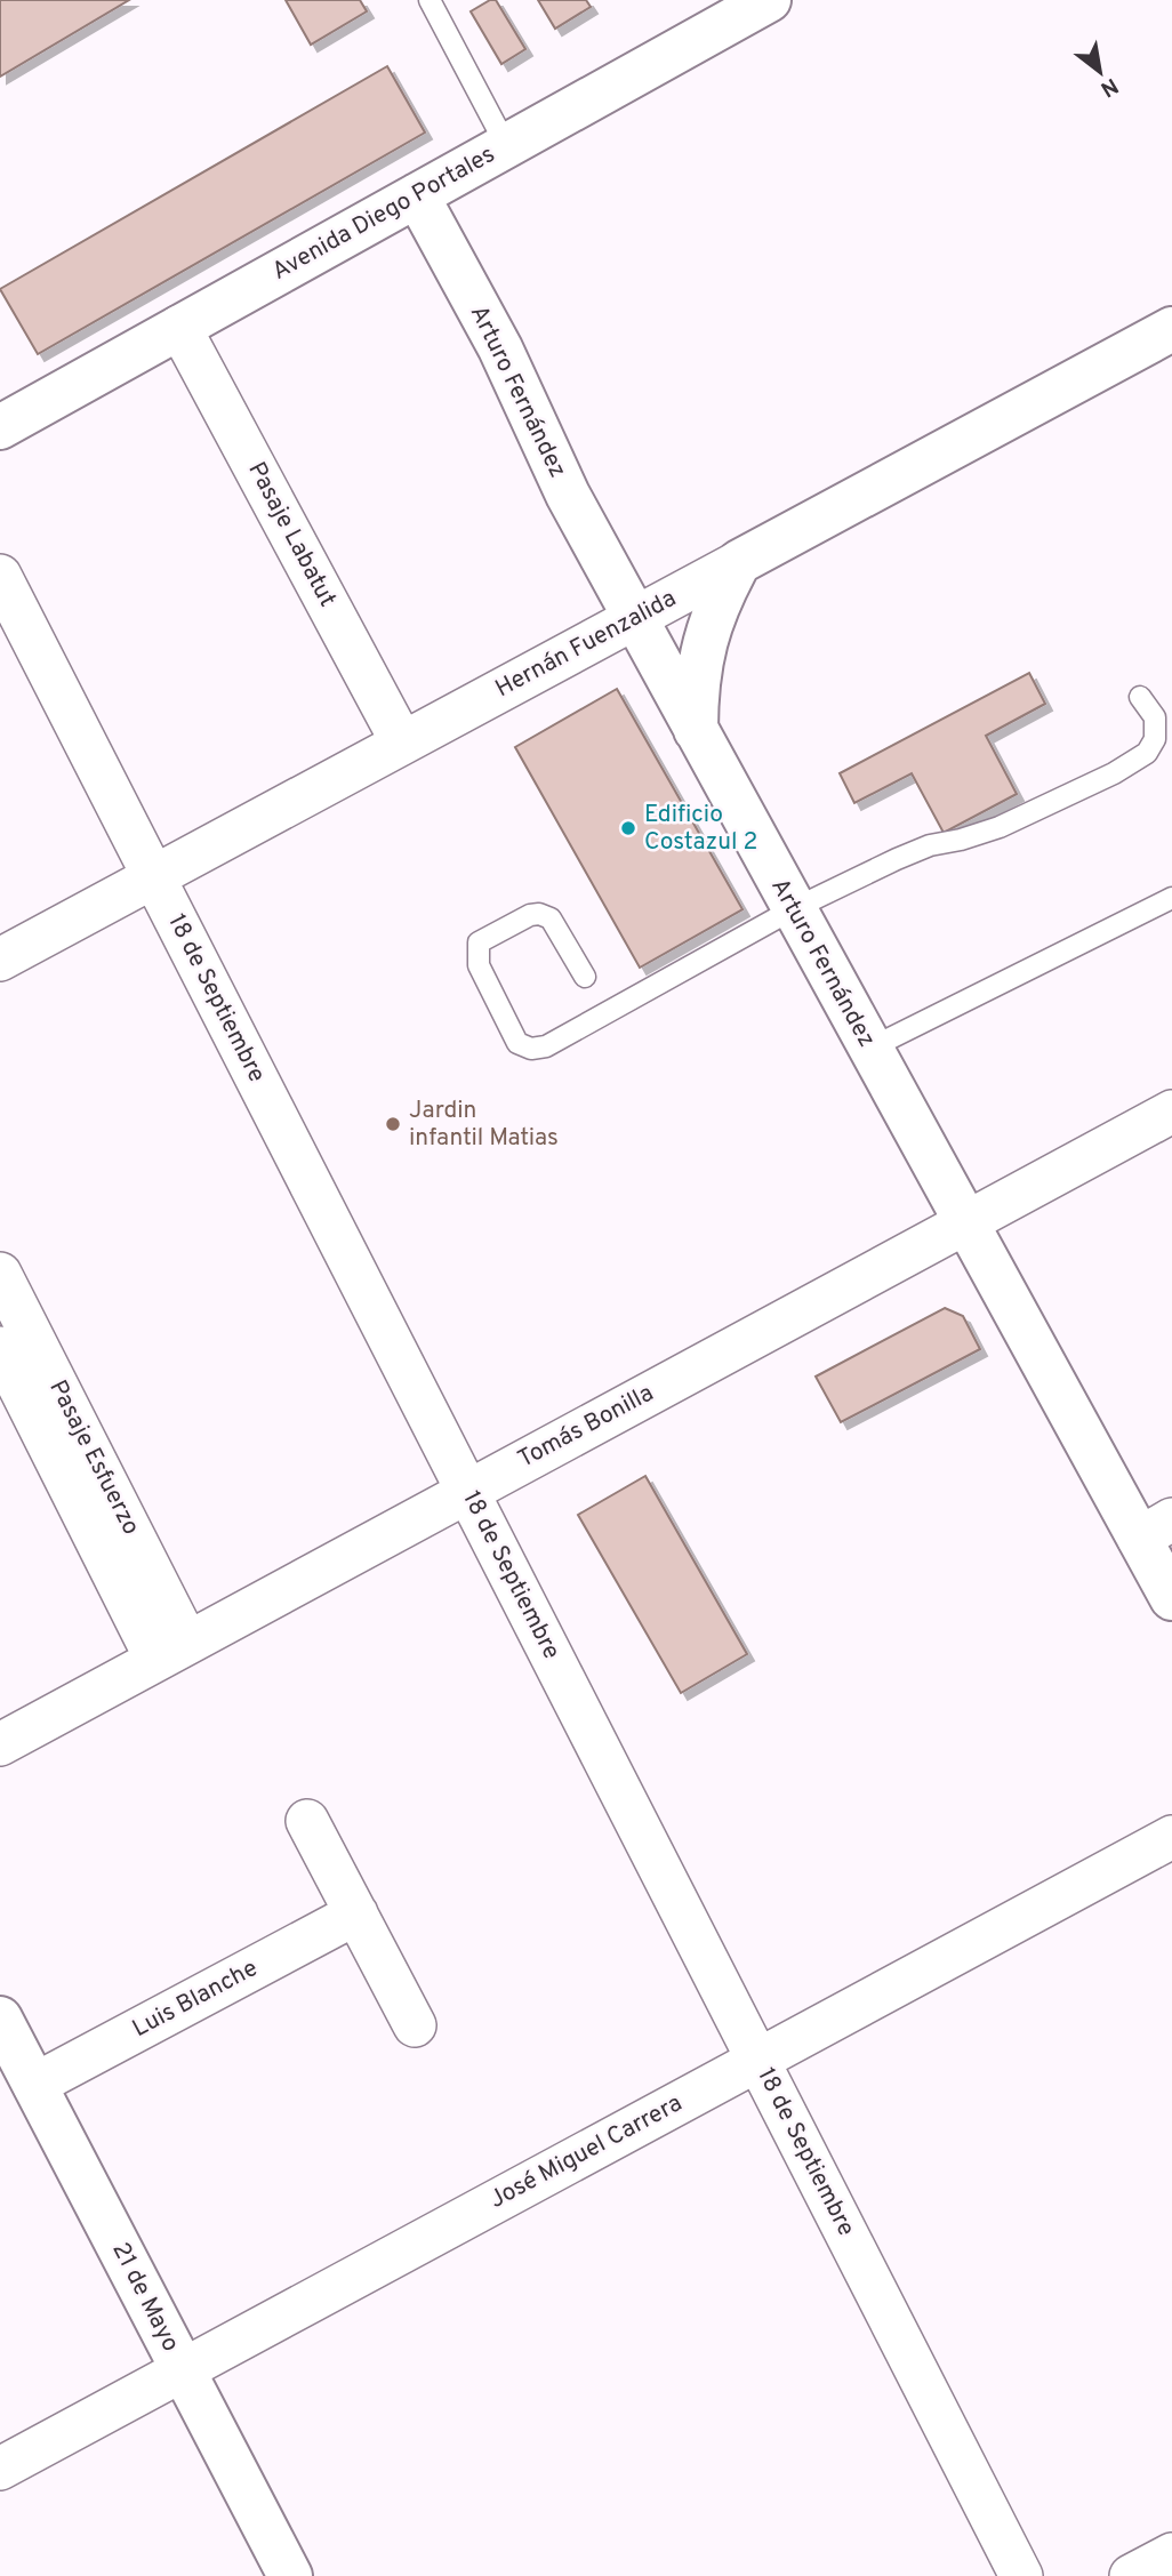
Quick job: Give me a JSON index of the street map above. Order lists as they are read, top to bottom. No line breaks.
{"streets":{"street":["Avenida Diego Portales","Arturo Fernández","Pasaje Labatut","Hernán Fuenzalida","18 de Septiembre","Tomás Bonilla","Pasaje Esfuerzo","Luis Blanche","José Miguel Carrera","21 de Mayo"]},"crossings":[["Avenida Diego Portales","Arturo Fernández"],["Avenida Diego Portales","Pasaje Labatut"],["Arturo Fernández","Hernán Fuenzalida"],["Arturo Fernández","Tomás Bonilla"],["Pasaje Labatut","Hernán Fuenzalida"],["Hernán Fuenzalida","18 de Septiembre"],["18 de Septiembre","Tomás Bonilla"],["18 de Septiembre","José Miguel Carrera"],["Tomás Bonilla","Pasaje Esfuerzo"],["Luis Blanche","21 de Mayo"],["José Miguel Carrera","21 de Mayo"]],"places":["Edificio Costazul 2","Jardin infantil Matias"],"north":"bottom right"}
